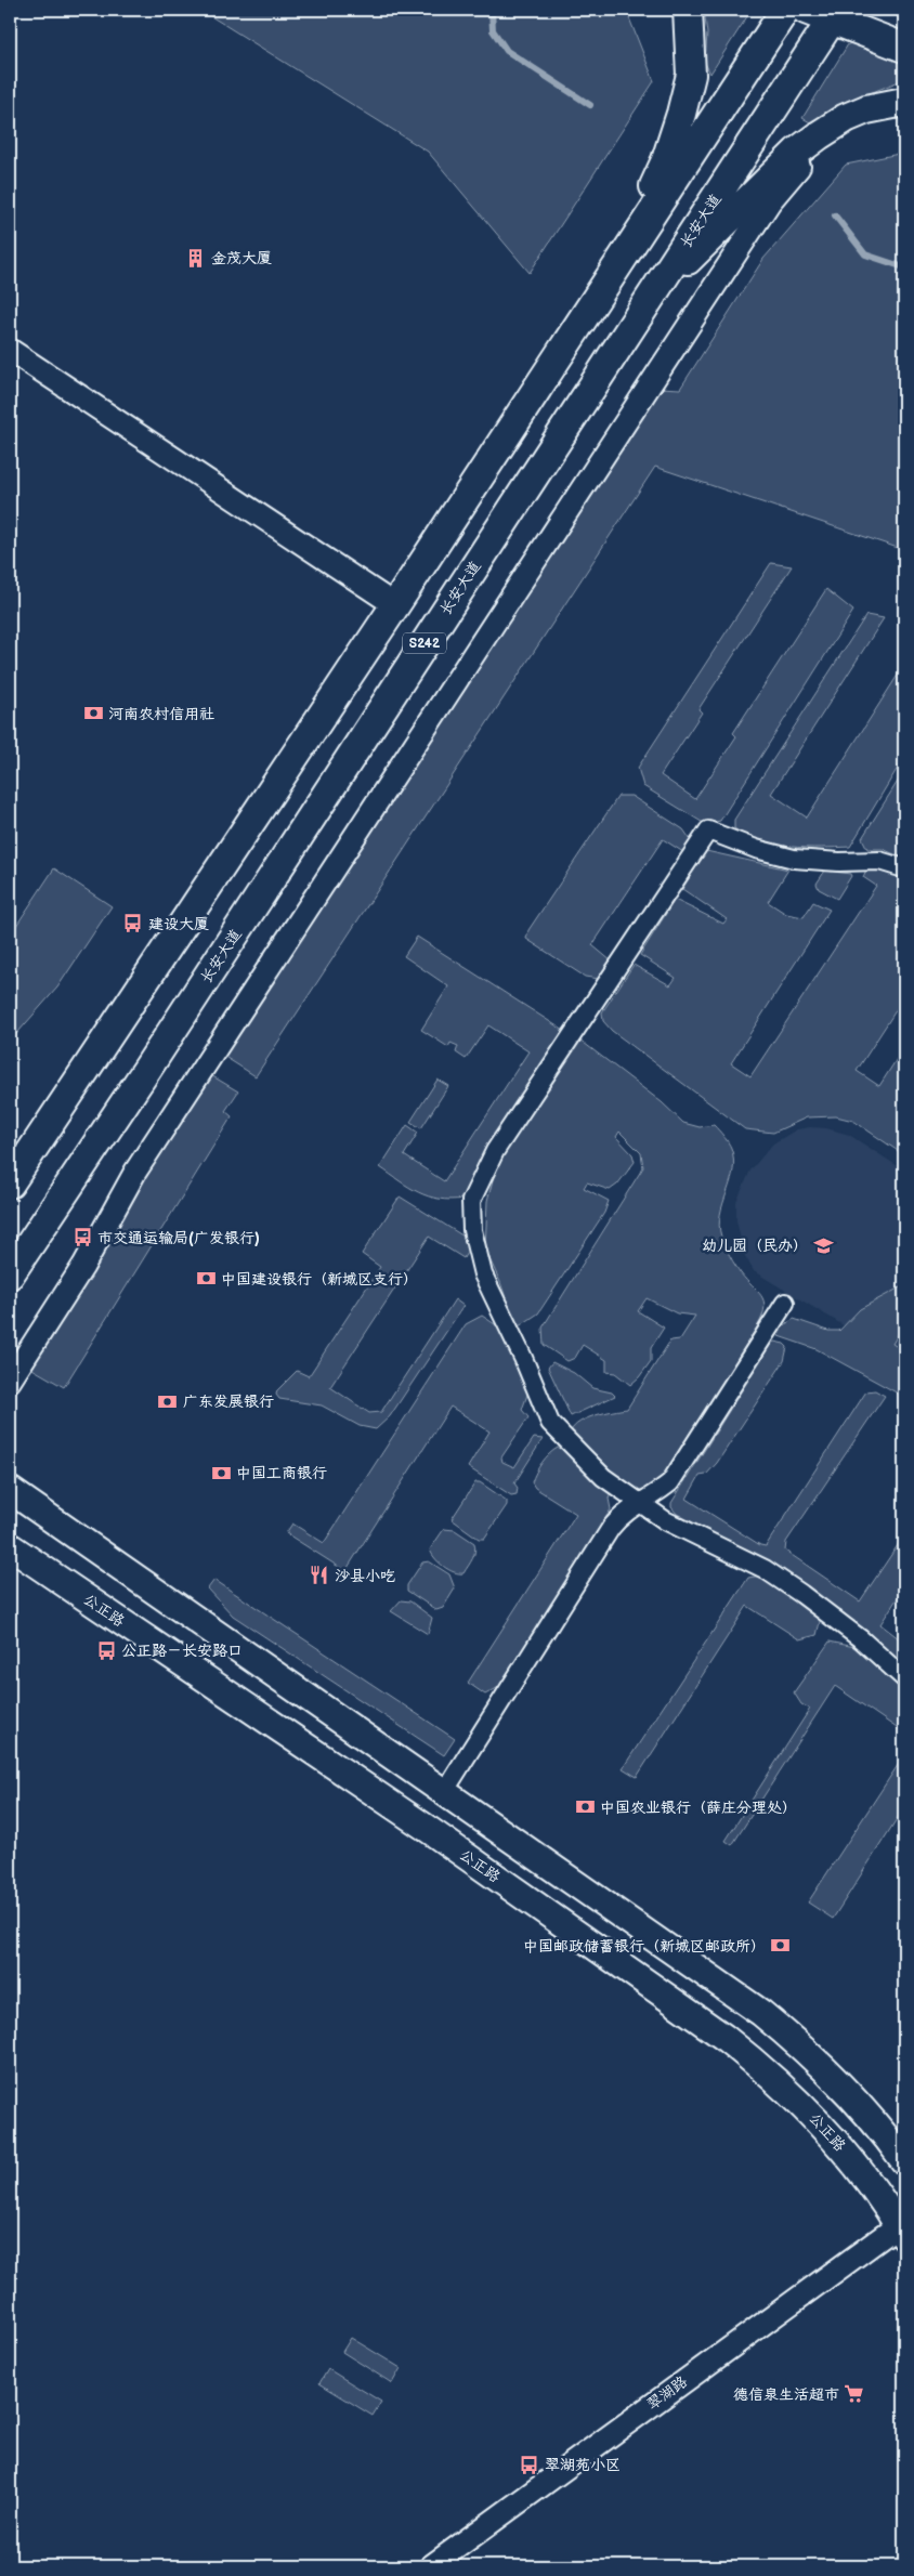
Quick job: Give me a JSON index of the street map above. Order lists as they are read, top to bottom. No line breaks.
{"streets":{"main road":["长安大道","S242","公正路"],"street":["翠湖路"]},"crossings":[["公正路","翠湖路"]],"places":{"building":["金茂大厦"],"bank":["河南农村信用社","中国建设银行（新城区支行）","广东发展银行","中国工商银行","中国农业银行（薛庄分理处）","中国邮政储蓄银行（新城区邮政所）"],"bus stop":["建设大厦","市交通运输局(广发银行)","公正路－长安路口","翠湖苑小区"],"school or university":["幼儿园（民办）"],"restaurant":["沙县小吃"],"supermarket":["德信泉生活超市"]}}
